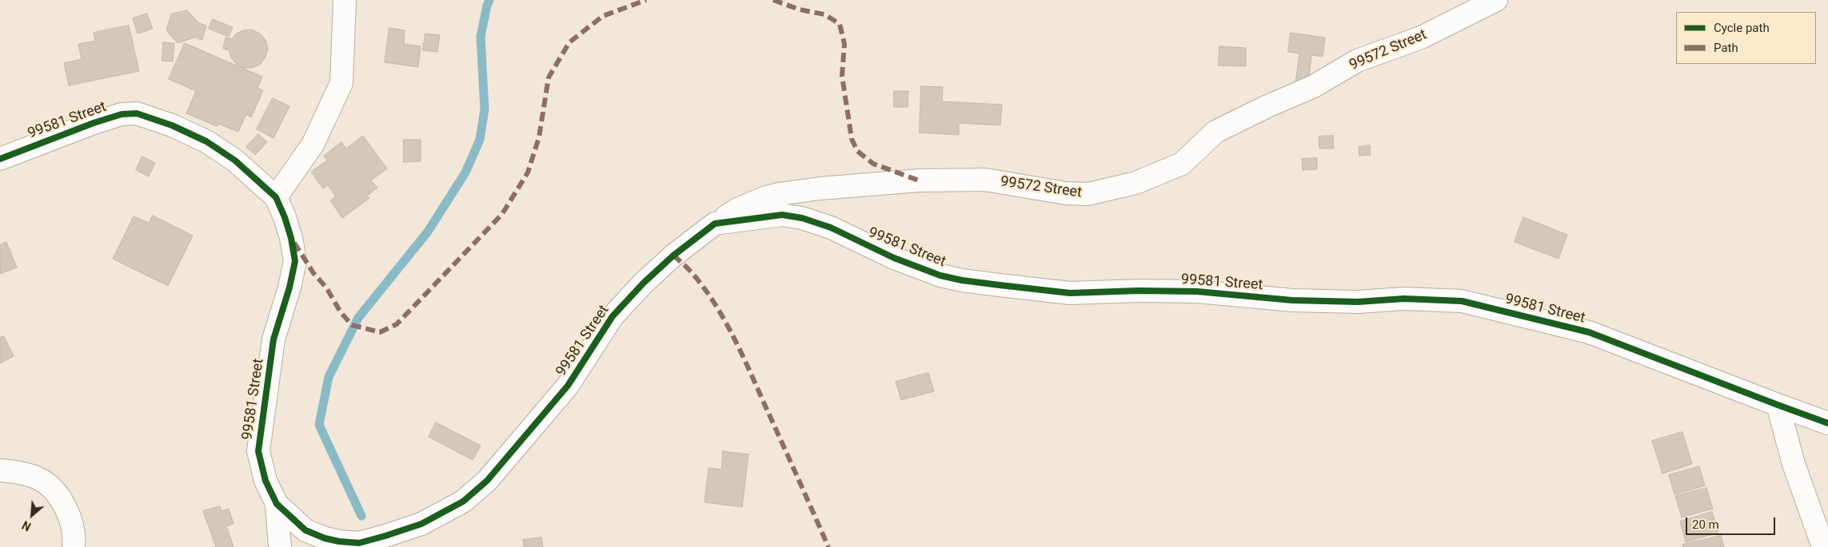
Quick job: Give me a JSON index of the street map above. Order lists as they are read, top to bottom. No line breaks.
{"streets":{"street":["99572 Street","99581 Street"]},"crossings":[["99572 Street","99581 Street"]],"legend":["Cycle path","Path"],"scale_bar":"20 m","north":"bottom left"}
